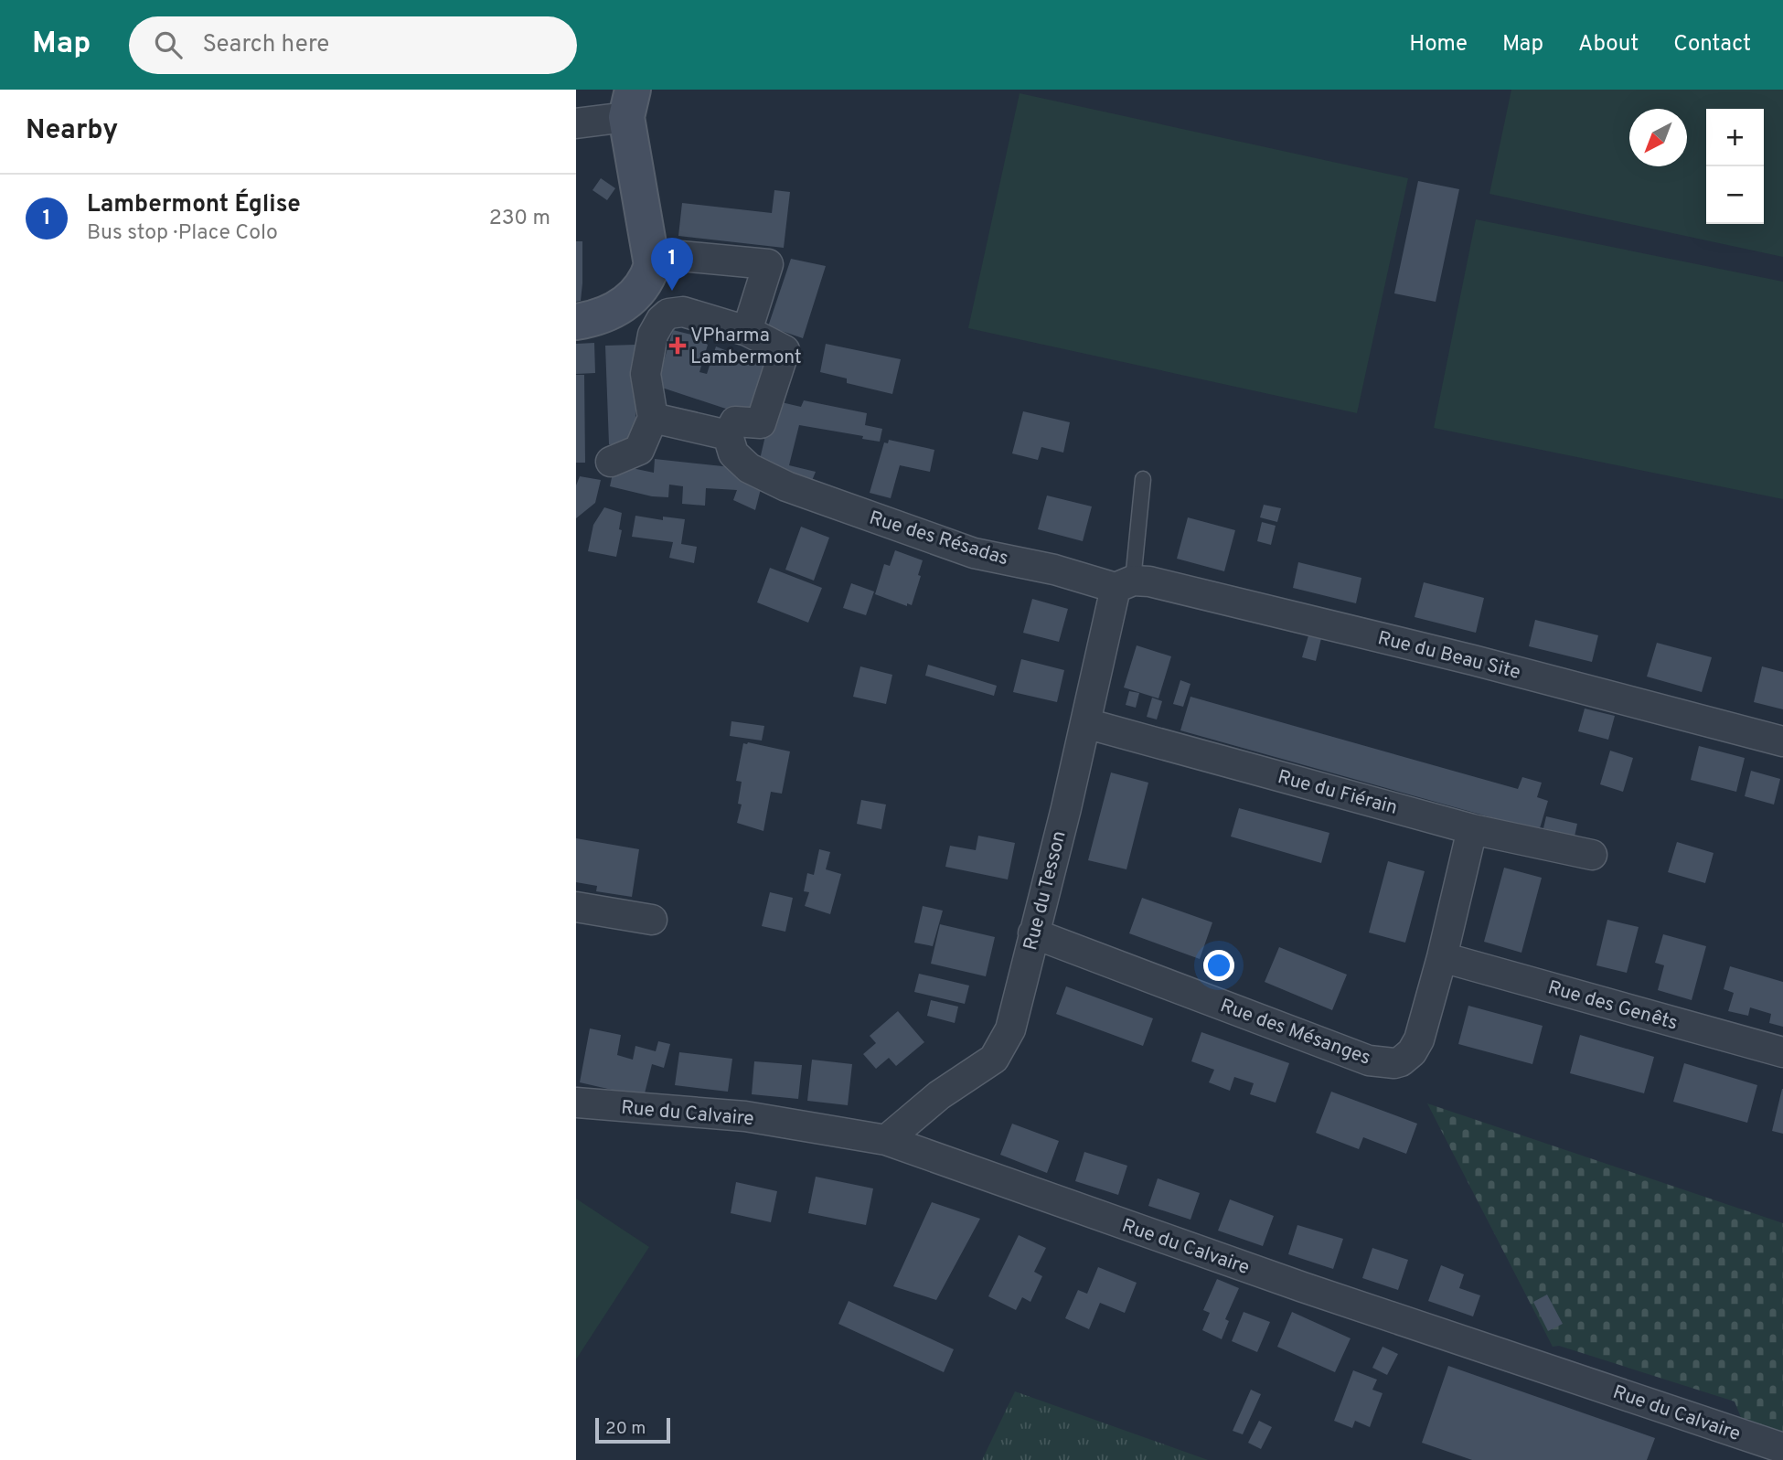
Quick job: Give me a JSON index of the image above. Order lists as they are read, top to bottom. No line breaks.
{"streets":{"street":["Rue des Résadas","Rue du Beau Site","Rue du Fiérain","Rue du Tesson","Rue des Genêts","Rue des Mésanges","Rue du Calvaire"]},"crossings":[["Rue des Résadas","Rue du Beau Site"],["Rue des Résadas","Rue du Tesson"],["Rue du Beau Site","Rue du Tesson"],["Rue du Fiérain","Rue du Tesson"],["Rue du Fiérain","Rue des Mésanges"],["Rue du Tesson","Rue des Mésanges"],["Rue du Tesson","Rue du Calvaire"],["Rue des Genêts","Rue des Mésanges"]],"places":{"health":["VPharma Lambermont"]},"scale_bar":"20 m","north":"bottom left","page":{"header":"Map","search":"Search here","nav":["Home","Map","About","Contact"],"heading":"Nearby","map_buttons":["+","−"],"list":[{"mark":"1","name":"Lambermont Église","note":"Bus stop · Place Colo","value":"230 m"}],"pins":"1","scale":"20 m"}}
